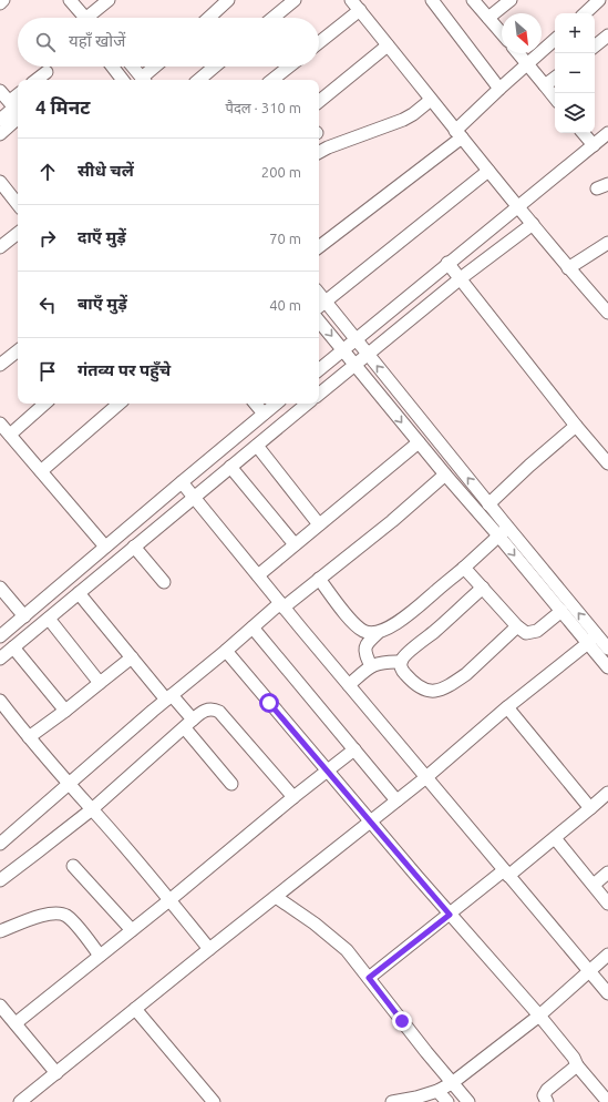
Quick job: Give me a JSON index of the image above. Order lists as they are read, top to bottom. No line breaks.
{"north":"bottom right","page":{"map_buttons":["+","−"],"search":"यहाँ खोजें","heading":["4 मिनट","पैदल · 310 m"],"list":[["सीधे चलें","200 m"],["दाएँ मुड़ें","70 m"],["बाएँ मुड़ें","40 m"],"गंतव्य पर पहुँचे"]}}
